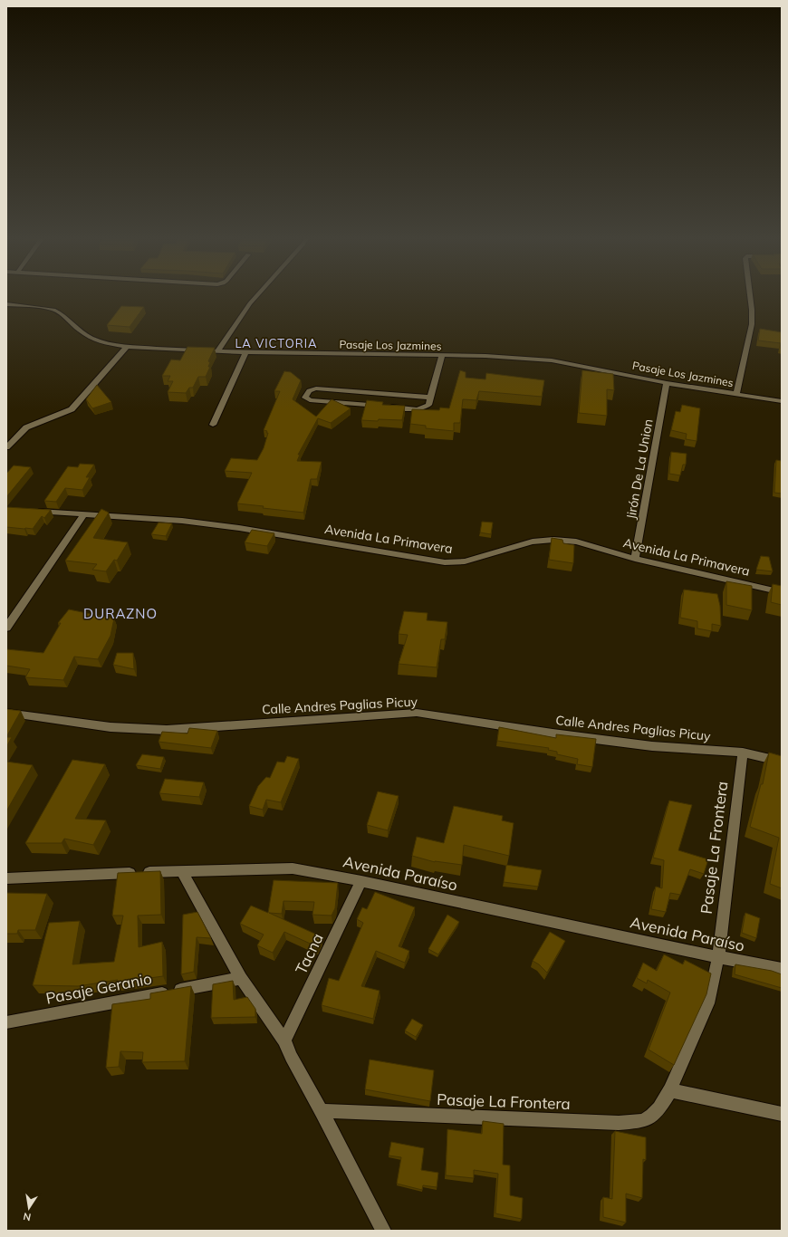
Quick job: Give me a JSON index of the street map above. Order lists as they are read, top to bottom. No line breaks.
{"streets":{"street":["Pasaje Los Jazmines","Jirón De La Union","Avenida La Primavera","Calle Andres Paglias Picuy","Pasaje La Frontera","Avenida Paraíso","Tacna","Pasaje Geranio"]},"crossings":[["Pasaje Los Jazmines","Jirón De La Union"],["Jirón De La Union","Avenida La Primavera"],["Calle Andres Paglias Picuy","Pasaje La Frontera"],["Pasaje La Frontera","Avenida Paraíso"],["Avenida Paraíso","Tacna"]],"districts":["LA VICTORIA","DURAZNO"],"north":"bottom"}
